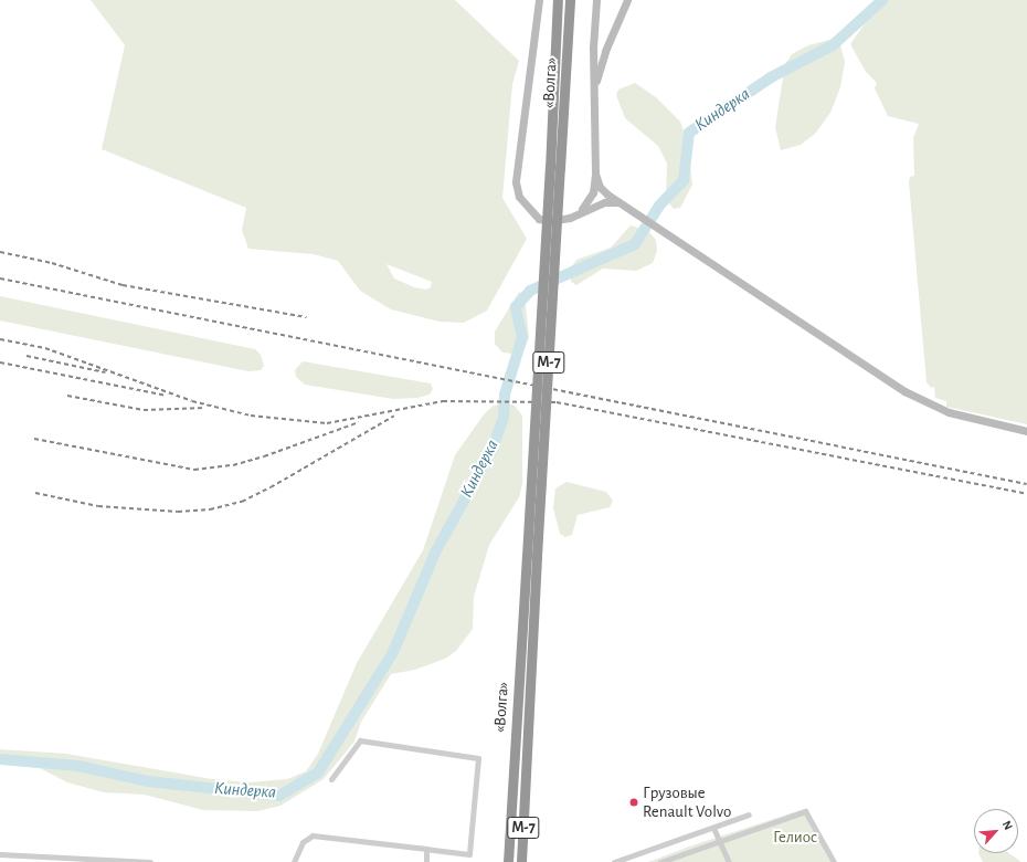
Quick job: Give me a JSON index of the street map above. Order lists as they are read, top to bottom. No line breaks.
{"streets":{"highway":["«Волга»","М-7"]},"water":["Киндерка"],"parks":["Гелиос"],"places":["Грузовые Renault Volvo"],"north":"top right"}
